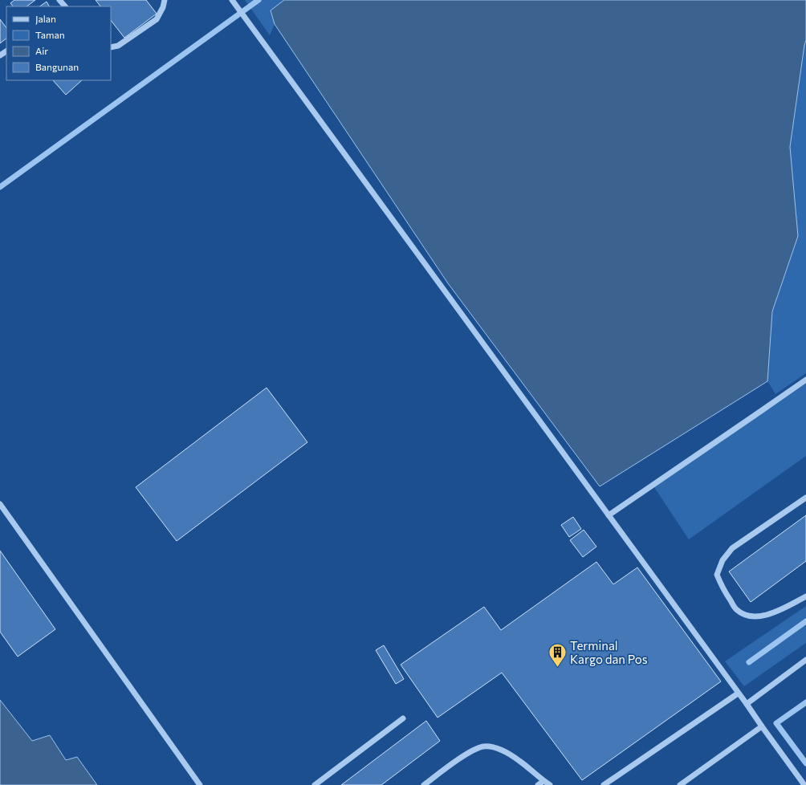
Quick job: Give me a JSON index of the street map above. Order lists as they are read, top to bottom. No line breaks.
{"places":{"building":["Terminal Kargo dan Pos"]},"legend":["Jalan","Taman","Air","Bangunan"]}
